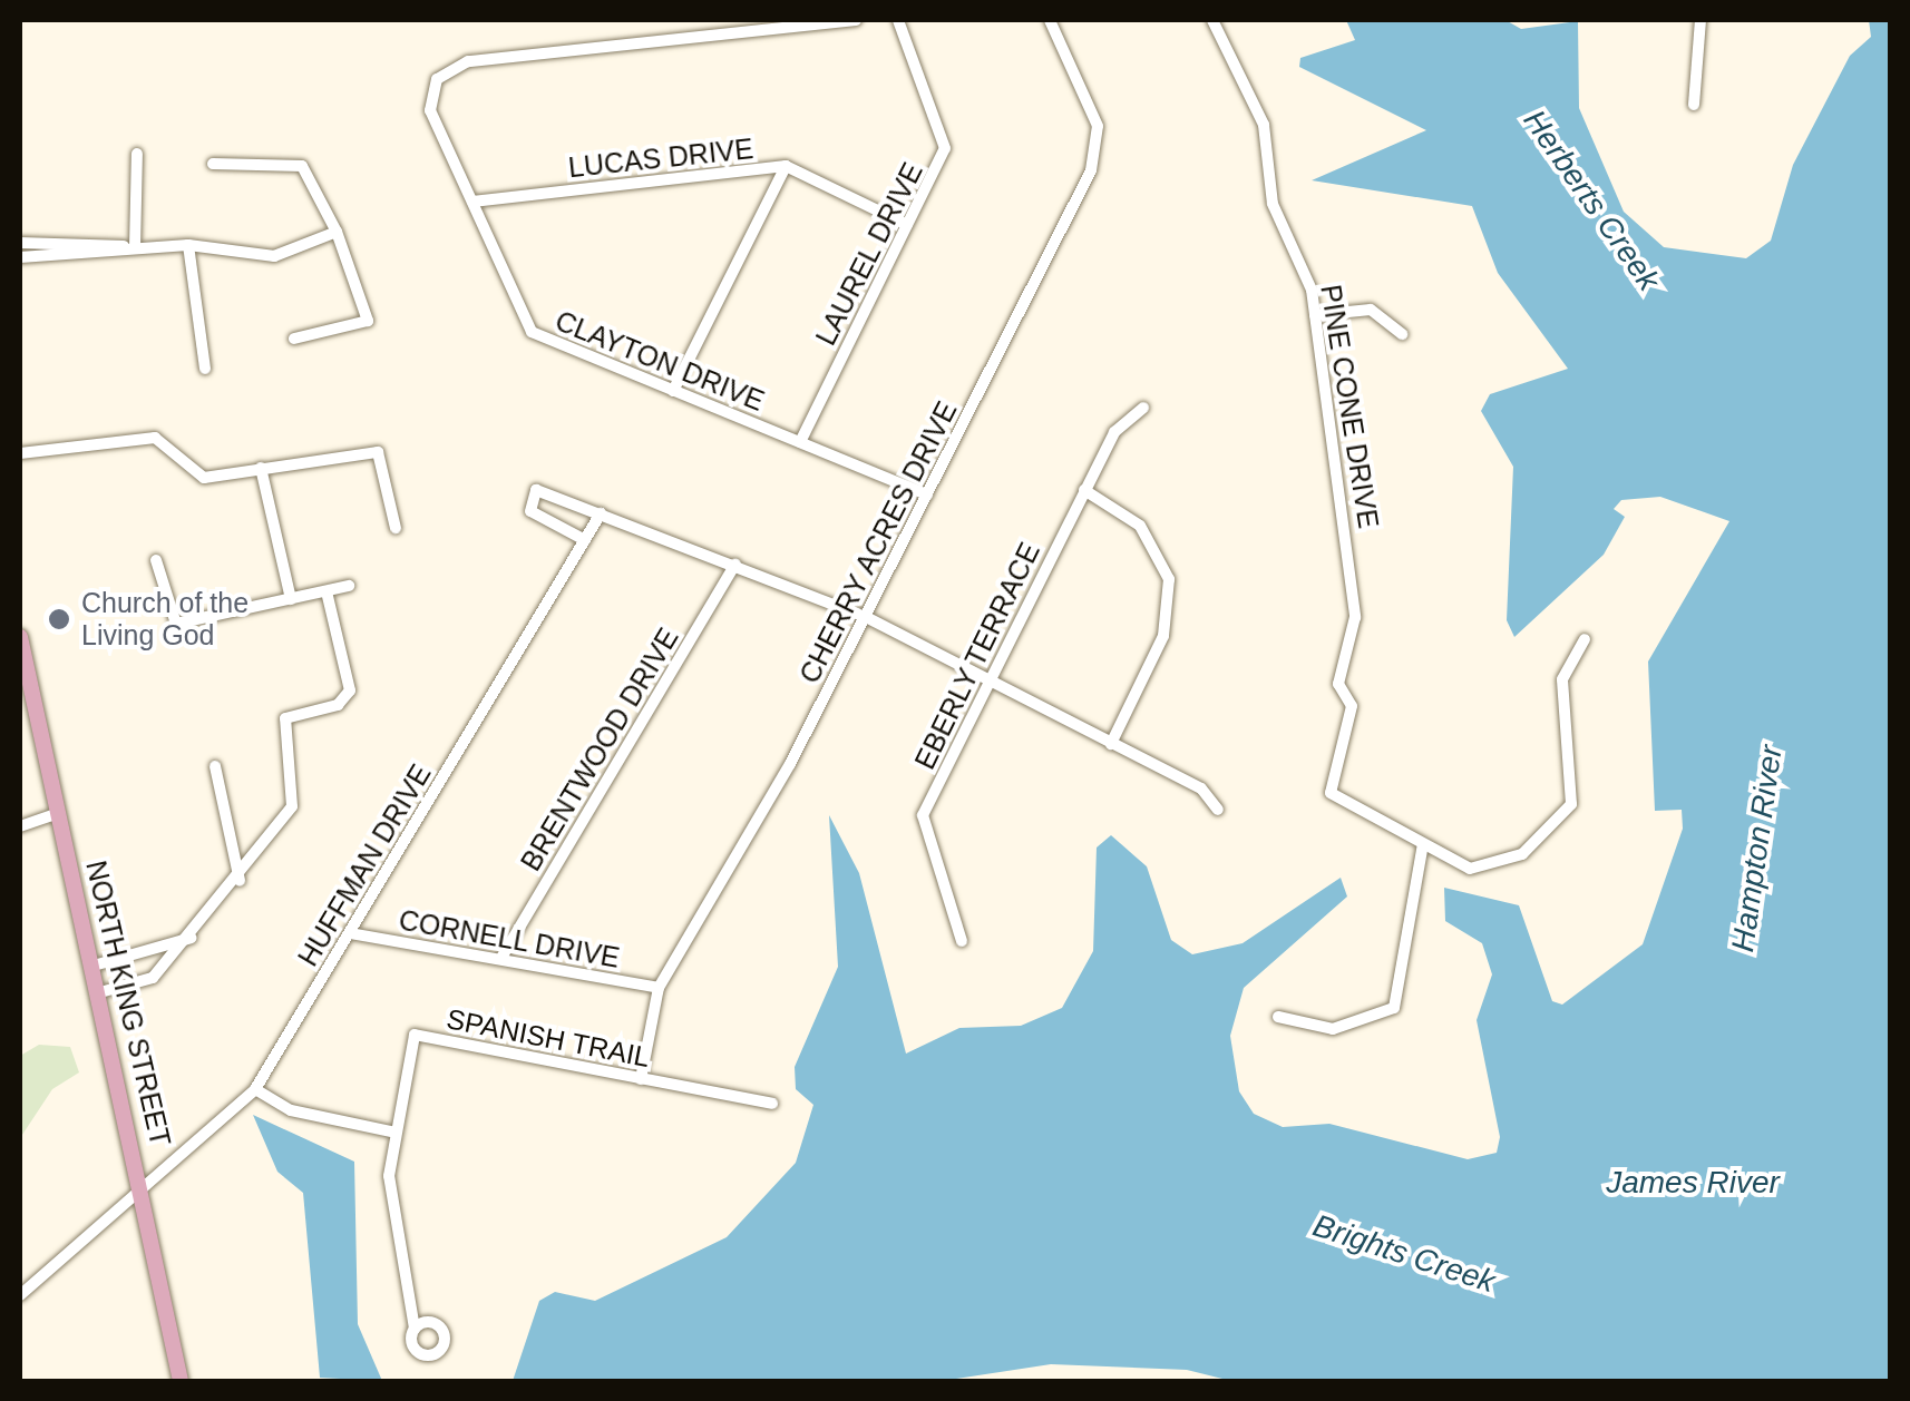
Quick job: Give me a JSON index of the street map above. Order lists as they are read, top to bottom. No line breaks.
{"streets":{"main road":["NORTH KING STREET"],"street":["LUCAS DRIVE","LAUREL DRIVE","CLAYTON DRIVE","PINE CONE DRIVE","CHERRY ACRES DRIVE","EBERLY TERRACE","BRENTWOOD DRIVE","HUFFMAN DRIVE","CORNELL DRIVE","SPANISH TRAIL"]},"crossings":[["LUCAS DRIVE","LAUREL DRIVE"],["LUCAS DRIVE","CLAYTON DRIVE"],["LAUREL DRIVE","CLAYTON DRIVE"],["CLAYTON DRIVE","CHERRY ACRES DRIVE"],["CHERRY ACRES DRIVE","CORNELL DRIVE"],["CHERRY ACRES DRIVE","SPANISH TRAIL"],["BRENTWOOD DRIVE","CORNELL DRIVE"],["HUFFMAN DRIVE","CORNELL DRIVE"],["HUFFMAN DRIVE","NORTH KING STREET"]],"water":["Herberts Creek","Hampton River","James River","Brights Creek"],"places":["Church of the Living God"]}
